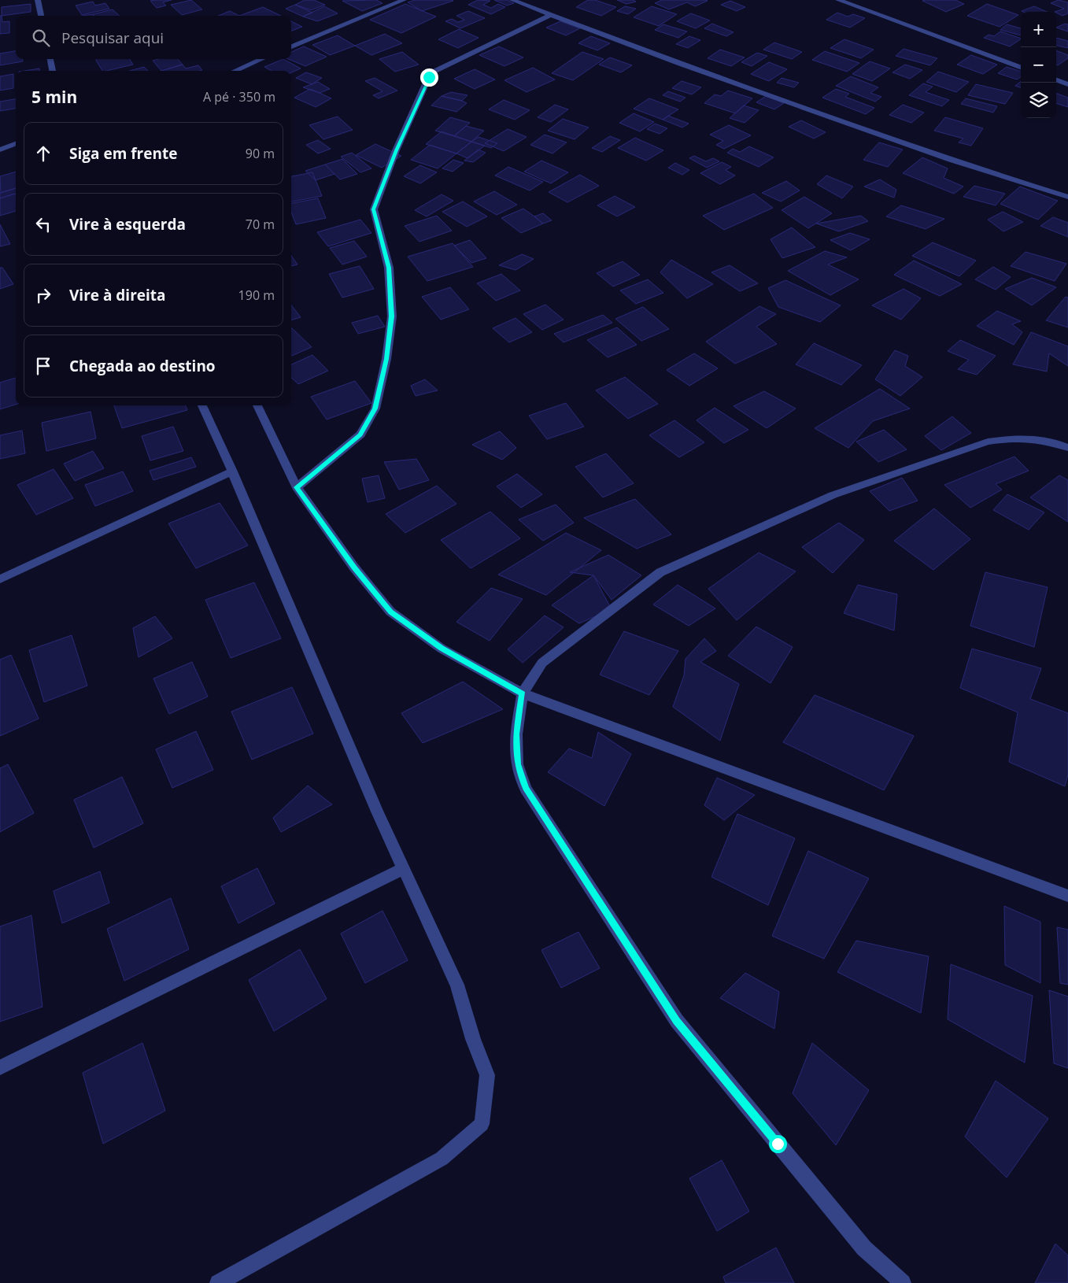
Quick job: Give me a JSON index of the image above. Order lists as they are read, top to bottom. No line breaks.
{"page":{"map_buttons":["+","−"],"search":"Pesquisar aqui","heading":["5 min","A pé · 350 m"],"list":[["Siga em frente","90 m"],["Vire à esquerda","70 m"],["Vire à direita","190 m"],"Chegada ao destino"]}}
